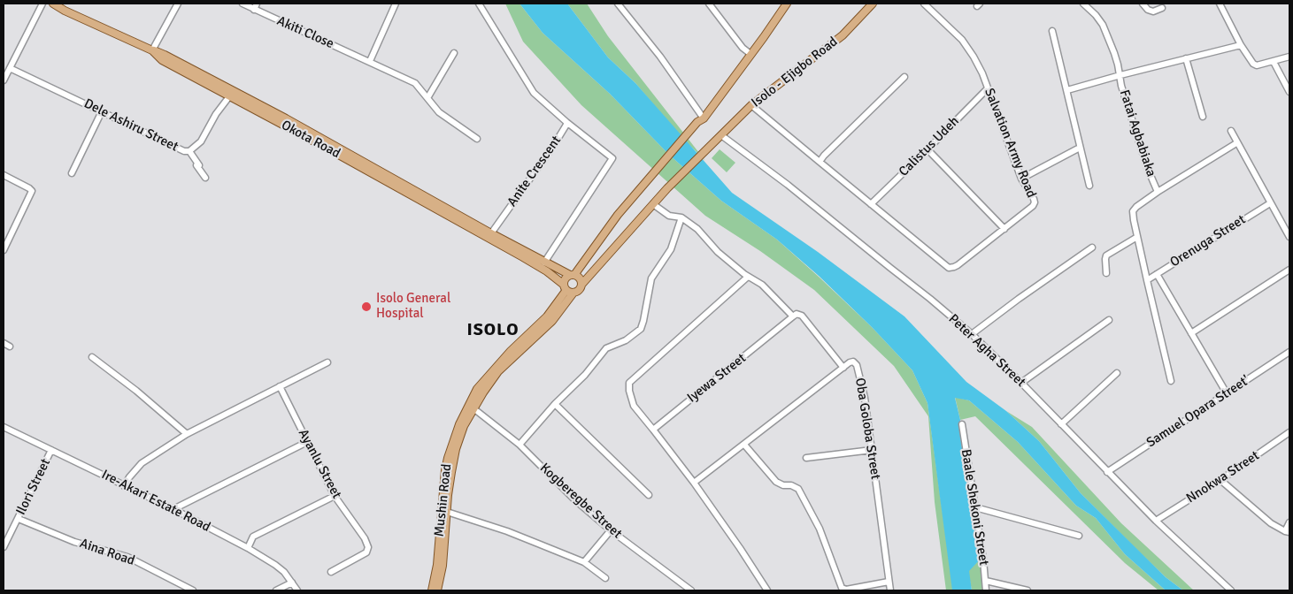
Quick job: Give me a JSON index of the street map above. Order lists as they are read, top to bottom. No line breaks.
{"streets":{"main road":["Isolo - Ejigbo Road","Okota Road","Mushin Road"],"street":["Akiti Close","Dele Ashiru Street","Fatai Agbabiaka","Salvation Army Road","Calistus Udeh","Anite Crescent","Orenuga Street","Peter Agha Street","Iyewa Street","Samuel Opara Street'","Oba Goloba Street","Ayanlu Street","Nnokwa Street","Ilori Street","Ire-Akari Estate Road","Kogberegbe Street","Baale Shekoni Street","Aina Road"]},"crossings":[["Isolo - Ejigbo Road","Peter Agha Street"],["Dele Ashiru Street","Okota Road"],["Okota Road","Mushin Road"],["Salvation Army Road","Calistus Udeh"],["Peter Agha Street","Samuel Opara Street'"],["Peter Agha Street","Nnokwa Street"],["Ilori Street","Ire-Akari Estate Road"],["Ilori Street","Aina Road"],["Mushin Road","Kogberegbe Street"]],"districts":["ISOLO"],"places":["Isolo General Hospital"]}
